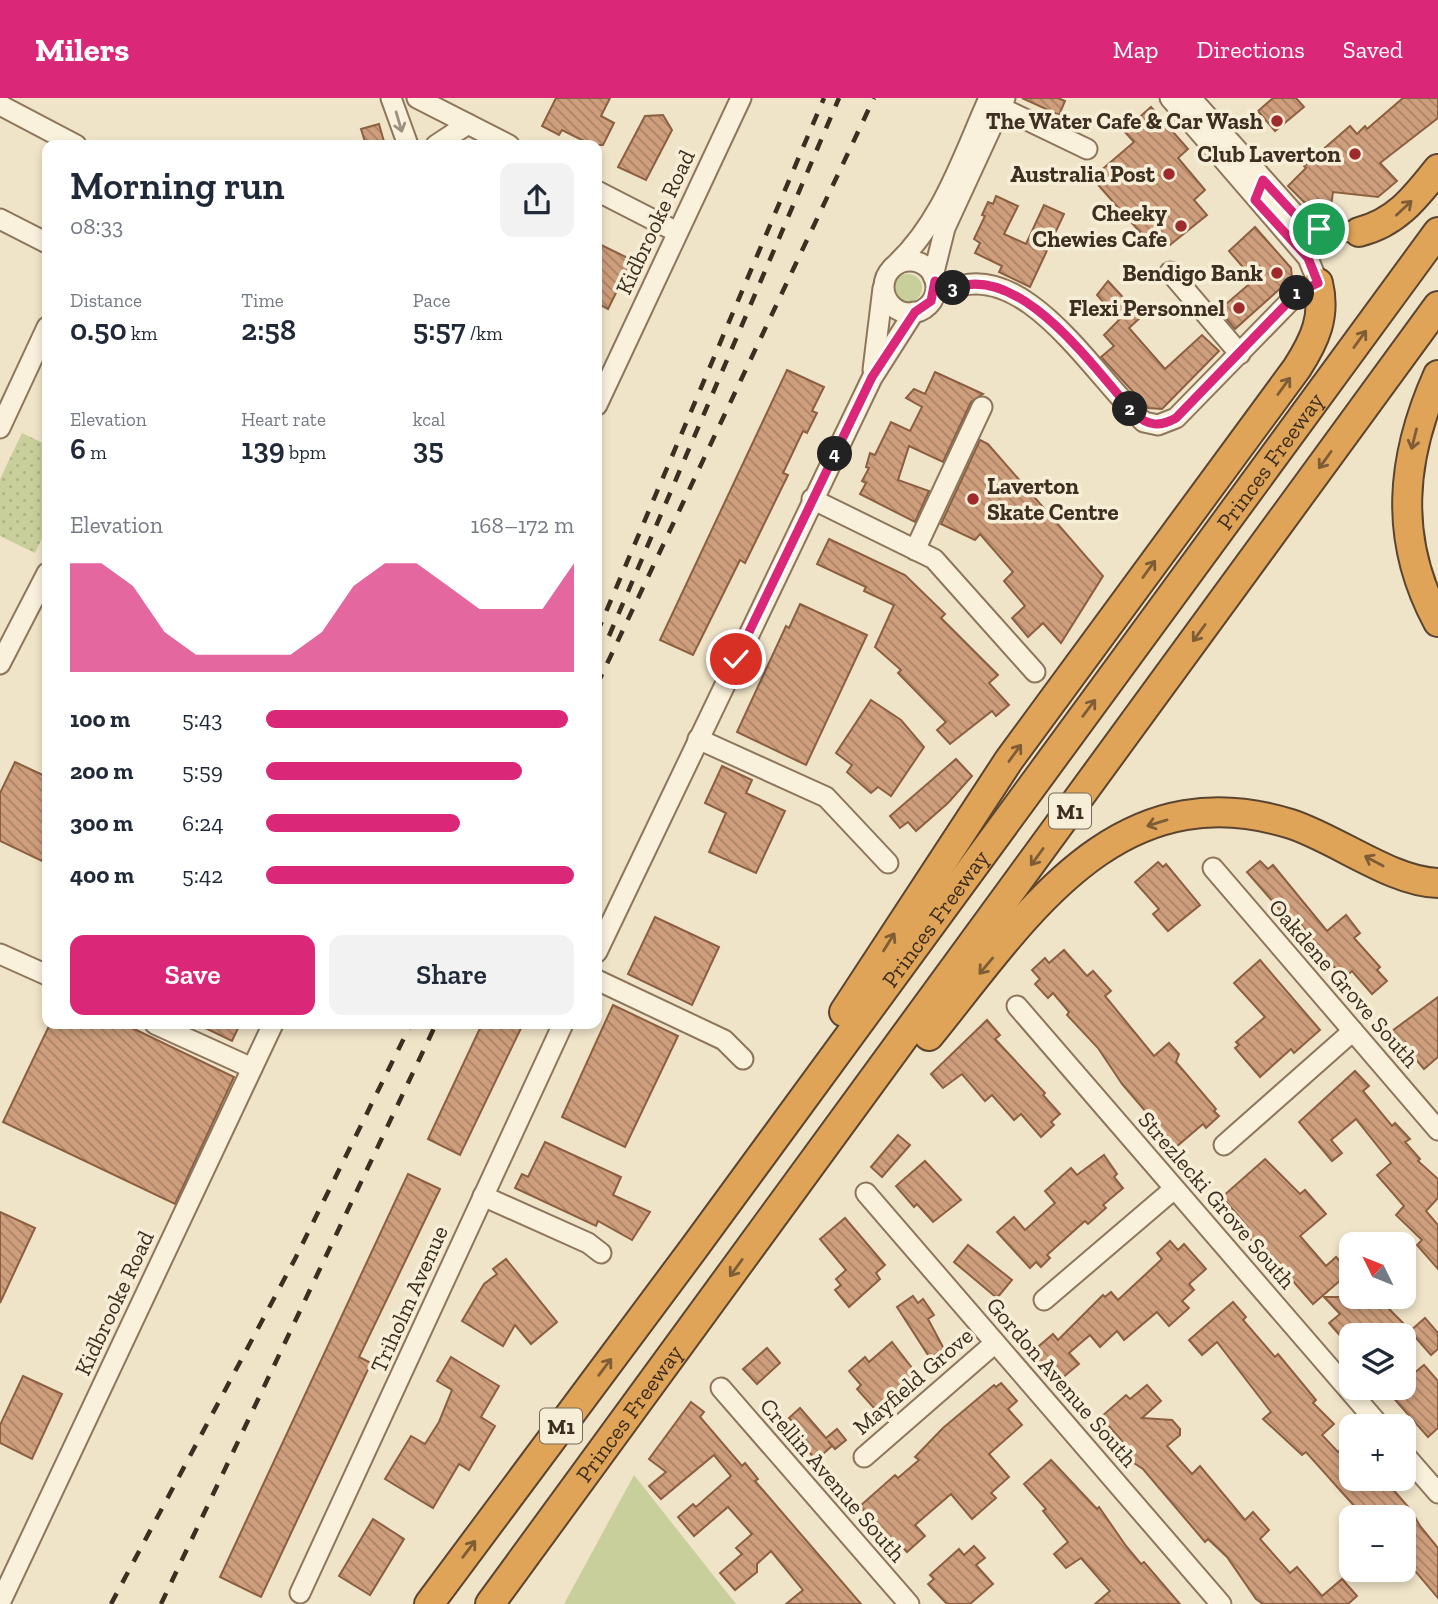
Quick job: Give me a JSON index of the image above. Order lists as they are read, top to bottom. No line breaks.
{"streets":{"highway":["Princes Freeway","M1"],"street":["Kidbrooke Road","Oakdene Grove South","Strezlecki Grove South","Triholm Avenue","Mayfield Grove","Gordon Avenue South","Crellin Avenue South"]},"crossings":[["Mayfield Grove","Gordon Avenue South"]],"places":["The Water Cafe & Car Wash","Club Laverton","Australia Post","Cheeky Chewies Cafe","Bendigo Bank","Flexi Personnel","Laverton Skate Centre"],"north":"top left","page":{"header":"Milers","nav":["Map","Directions","Saved"],"heading":["Morning run","08:33"],"stats":[["Distance","0.50 km"],["Time","2:58"],["Pace","5:57 /km"],["Elevation","6 m"],["Heart rate","139 bpm"],["kcal","35"]],"pins":["3","1","2","4"],"chart":["Elevation","168–172 m"],"list":[{"name":"100 m","note":"5:43"},{"name":"200 m","note":"5:59"},{"name":"300 m","note":"6:24"},{"name":"400 m","note":"5:42"}],"buttons":["Save","Share"],"map_buttons":["+","−"]}}
